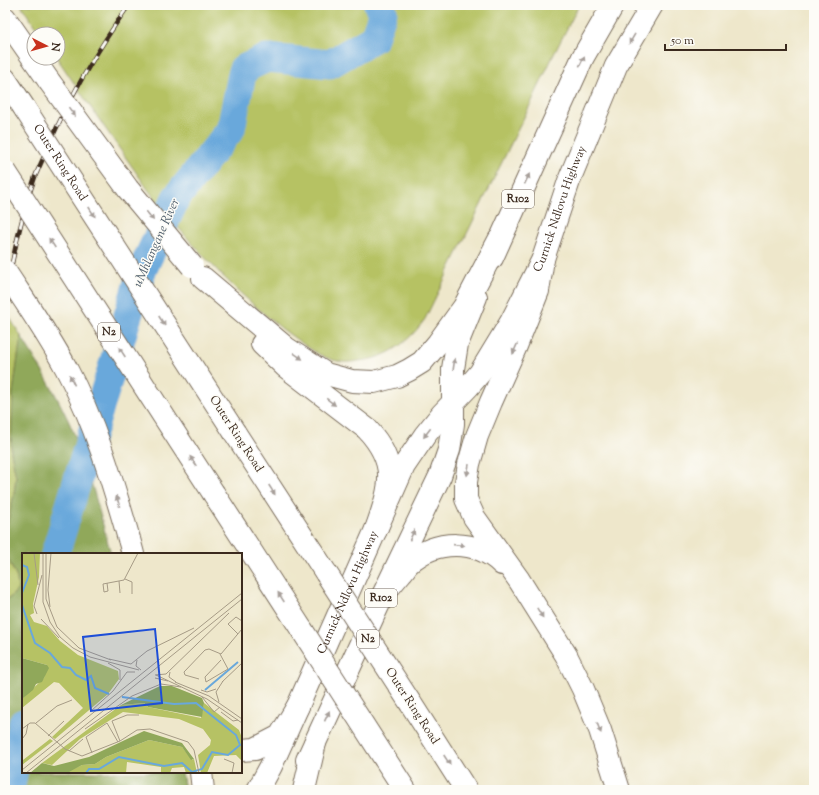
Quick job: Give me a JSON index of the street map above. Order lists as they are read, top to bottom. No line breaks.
{"streets":{"main road":["Outer Ring Road","R102","Curnick Ndlovu Highway","N2"]},"crossings":[["R102","Curnick Ndlovu Highway"]],"water":["uMhlangane River"],"scale_bar":"50 m","north":"right"}
